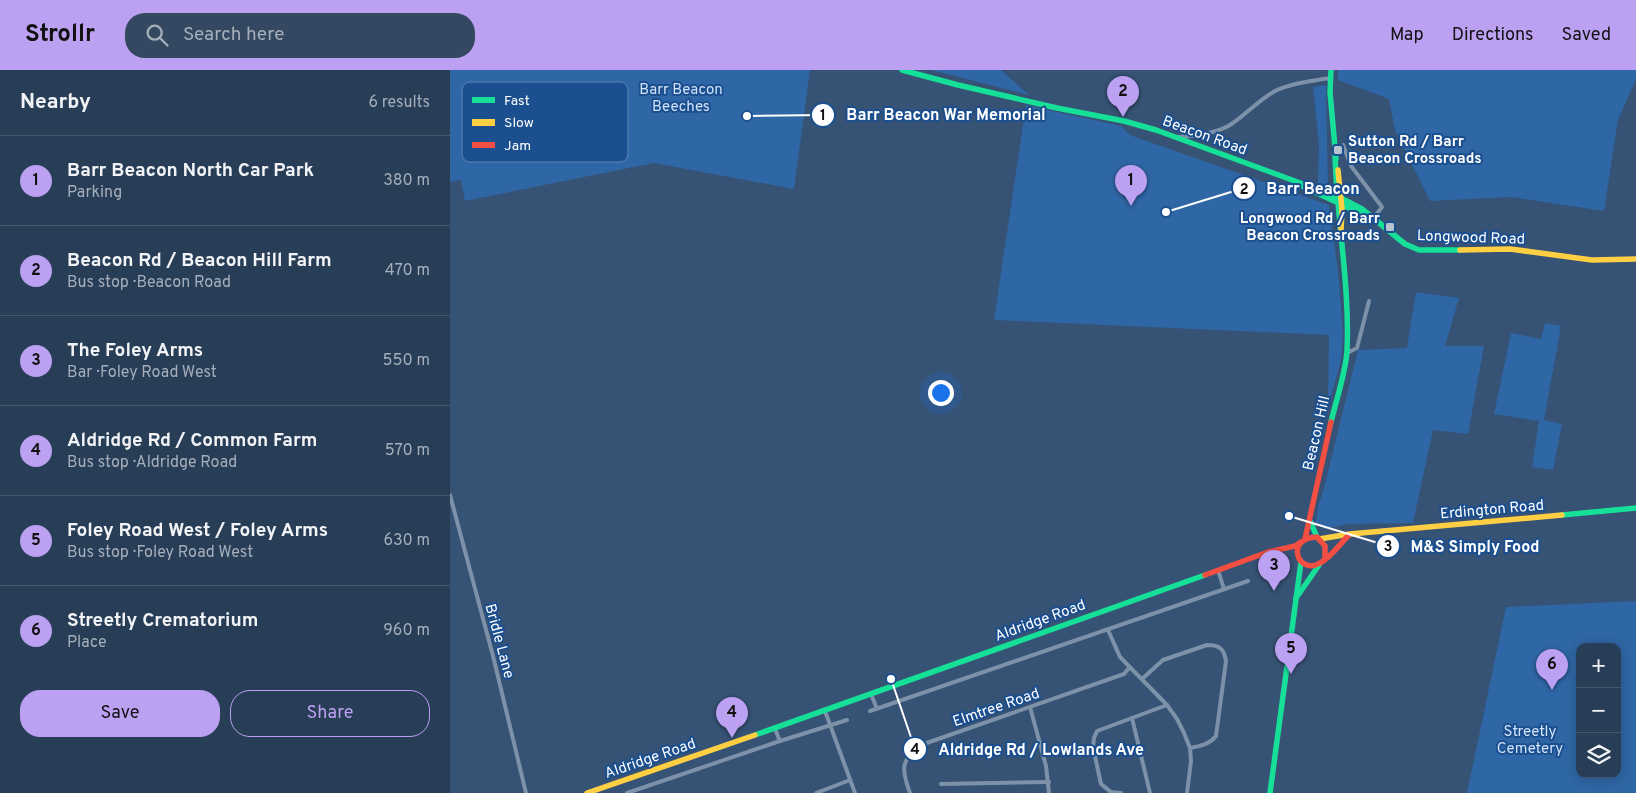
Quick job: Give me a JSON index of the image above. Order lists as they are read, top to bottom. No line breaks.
{"streets":{"main road":["Beacon Road","Longwood Road","Beacon Hill","Erdington Road","Aldridge Road"],"street":["Bridle Lane","Elmtree Road"]},"crossings":[["Beacon Road","Longwood Road"],["Beacon Road","Beacon Hill"],["Longwood Road","Beacon Hill"],["Beacon Hill","Erdington Road"],["Beacon Hill","Aldridge Road"],["Erdington Road","Aldridge Road"]],"parks":["Barr Beacon Beeches","Streetly Cemetery"],"places":{"other":["Barr Beacon War Memorial","Barr Beacon","M&S Simply Food","Aldridge Rd / Lowlands Ave"],"transit":["Sutton Rd / Barr Beacon Crossroads","Longwood Rd / Barr Beacon Crossroads"]},"legend":["Fast","Slow","Jam"],"page":{"header":"Strollr","search":"Search here","nav":["Map","Directions","Saved"],"heading":["Nearby","6 results"],"pins":["2","1","3","5","6","4"],"list":[{"mark":"1","name":"Barr Beacon North Car Park","note":"Parking","value":"380 m"},{"mark":"2","name":"Beacon Rd / Beacon Hill Farm","note":"Bus stop · Beacon Road","value":"470 m"},{"mark":"3","name":"The Foley Arms","note":"Bar · Foley Road West","value":"550 m"},{"mark":"4","name":"Aldridge Rd / Common Farm","note":"Bus stop · Aldridge Road","value":"570 m"},{"mark":"5","name":"Foley Road West / Foley Arms","note":"Bus stop · Foley Road West","value":"630 m"},{"mark":"6","name":"Streetly Crematorium","note":"Place","value":"960 m"}],"map_buttons":["+","−"],"buttons":["Save","Share"]}}
